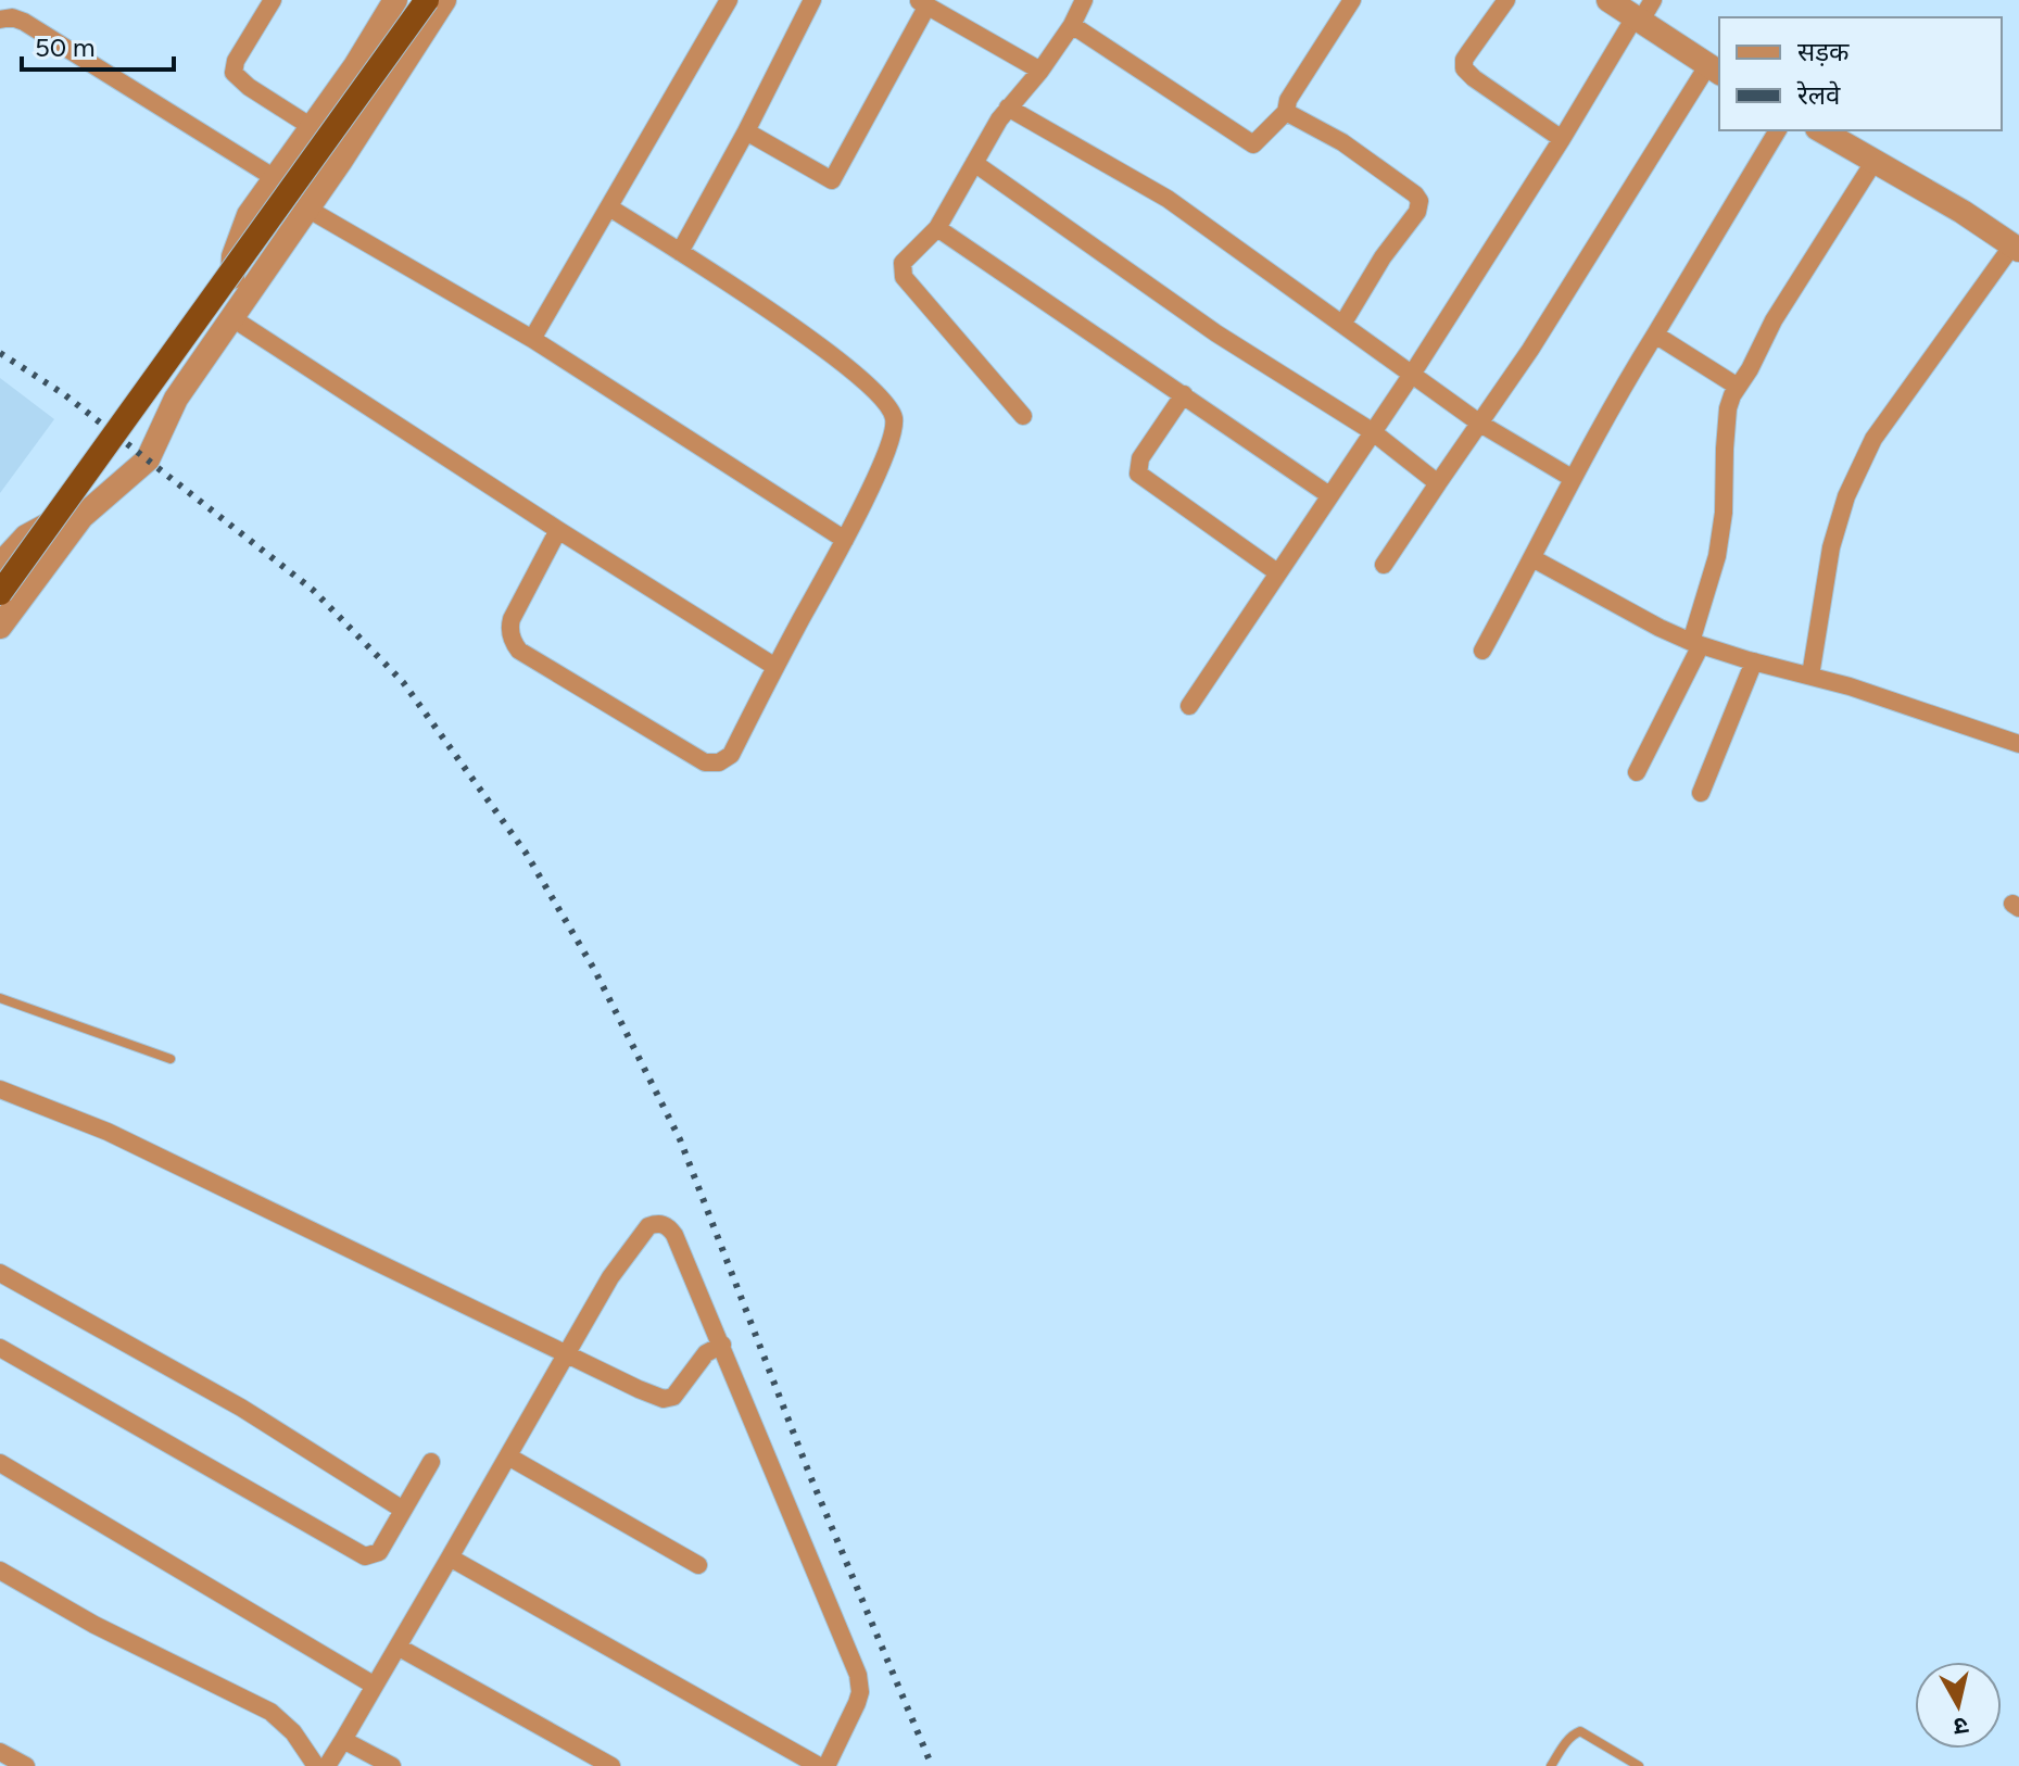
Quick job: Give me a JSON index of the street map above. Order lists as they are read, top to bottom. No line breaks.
{"legend":["सड़क","रेलवे"],"scale_bar":"50 m","north":"bottom"}
